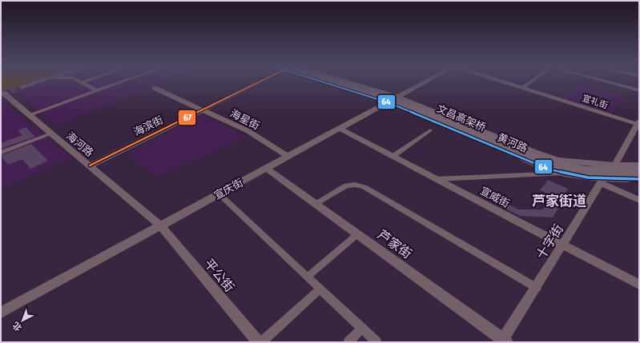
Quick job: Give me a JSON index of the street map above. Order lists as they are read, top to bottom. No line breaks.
{"streets":{"highway":["文昌高架桥"],"main road":["黄河路"],"street":["宣礼街","海星街","海滨街","海河路","宣庆街","宣威街","十字街","芦家街","平公街"]},"crossings":[["宣礼街","十字街"],["海星街","海滨街"],["海星街","宣庆街"],["海滨街","海河路"],["黄河路","宣庆街"],["黄河路","十字街"],["海河路","宣庆街"],["海河路","平公街"],["宣庆街","宣威街"],["宣庆街","芦家街"],["宣庆街","平公街"],["宣威街","十字街"],["十字街","芦家街"]],"districts":["芦家街道"],"lines":["transit line 64","transit line 67"],"north":"bottom left"}
